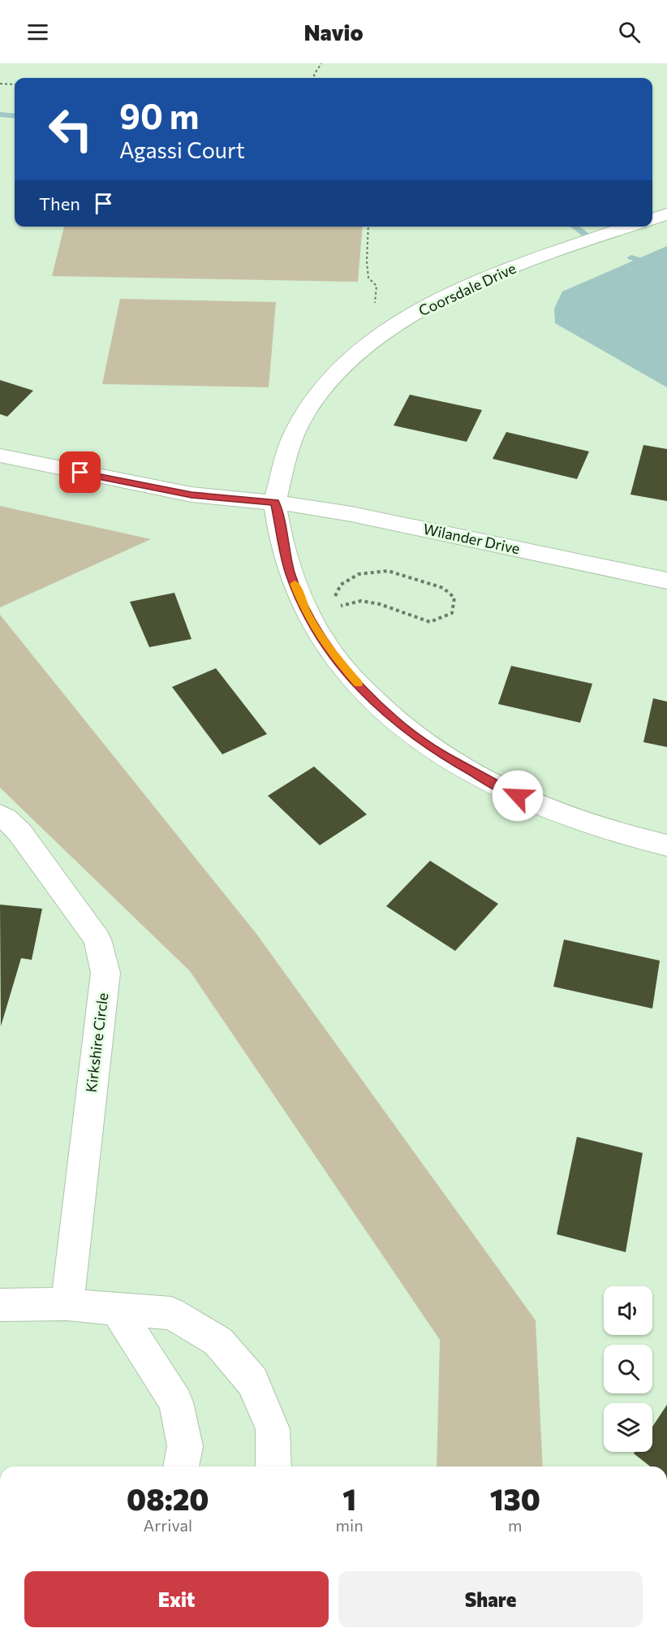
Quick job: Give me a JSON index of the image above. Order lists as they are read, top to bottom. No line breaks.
{"streets":{"street":["Coorsdale Drive","Wilander Drive","Kirkshire Circle"]},"crossings":[["Coorsdale Drive","Wilander Drive"]],"page":{"header":"Navio","turn":["90 m","Agassi Court"],"then":"Then","eta":["08:20","Arrival","1","min","130","m"],"buttons":["Exit","Share"]}}
